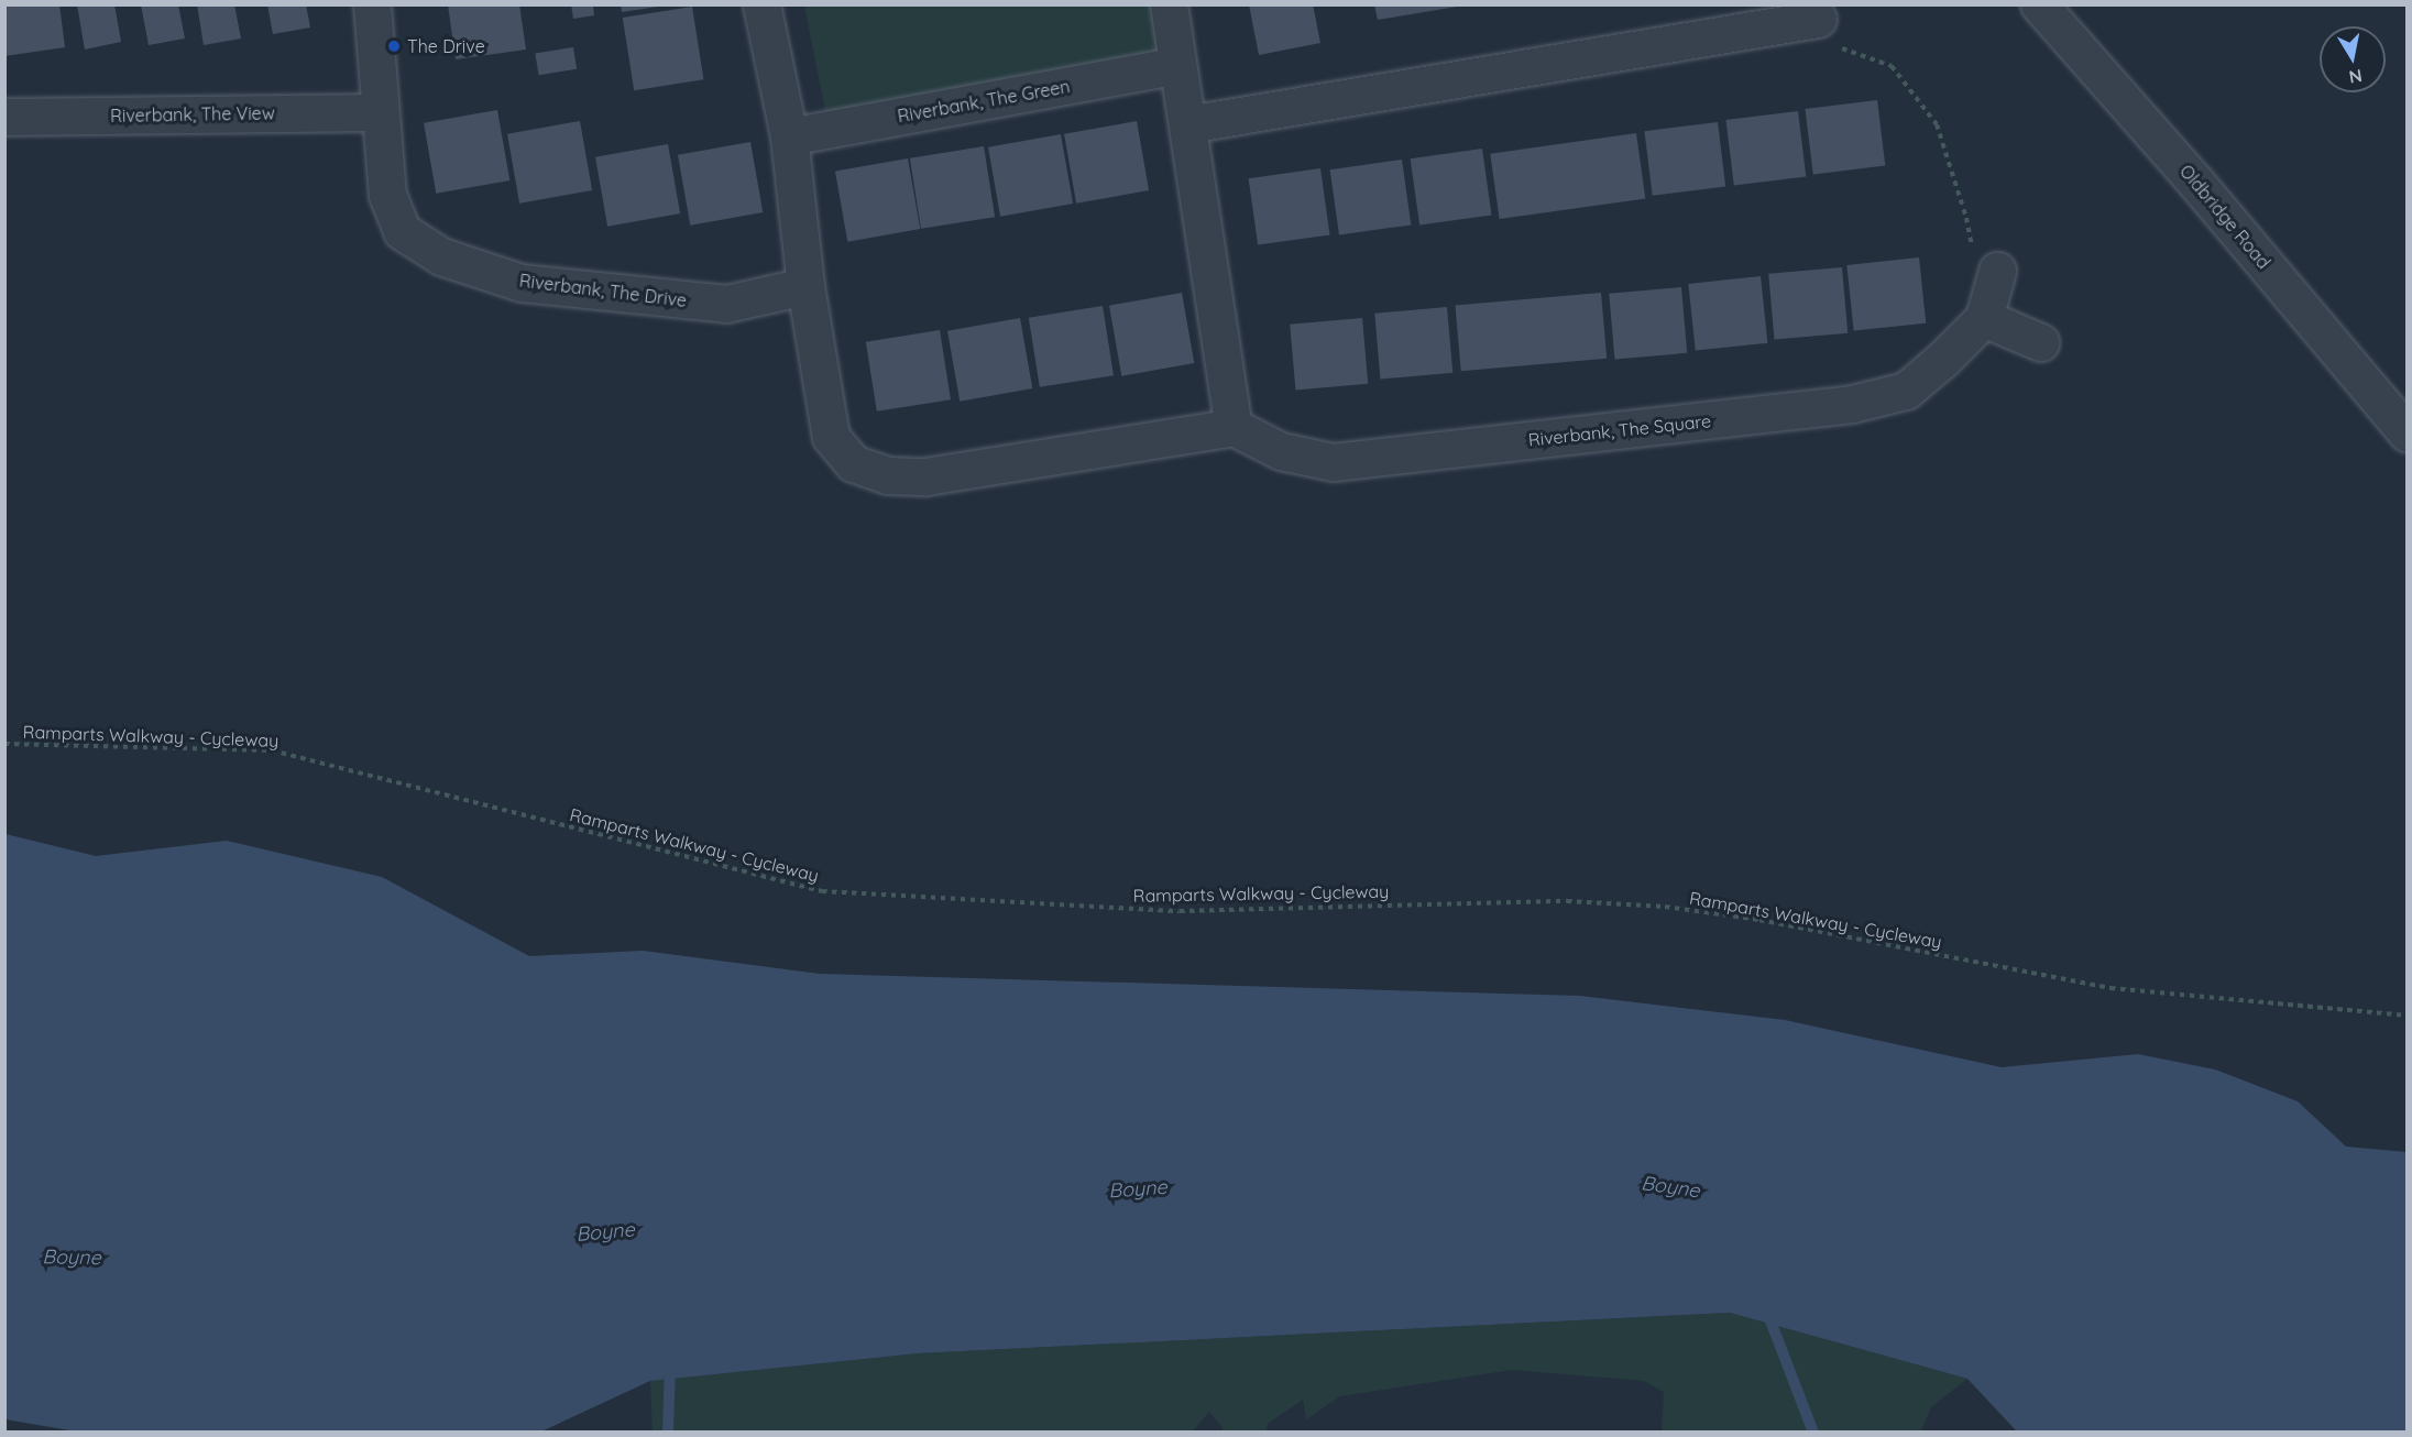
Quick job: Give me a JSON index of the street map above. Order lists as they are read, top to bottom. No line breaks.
{"streets":{"street":["Riverbank, The Green","Riverbank, The View","Oldbridge Road","Riverbank, The Drive","Riverbank, The Square"],"path":["Ramparts Walkway - Cycleway"]},"crossings":[["Riverbank, The View","Riverbank, The Drive"]],"water":["Boyne"],"places":["The Drive"],"north":"bottom"}
